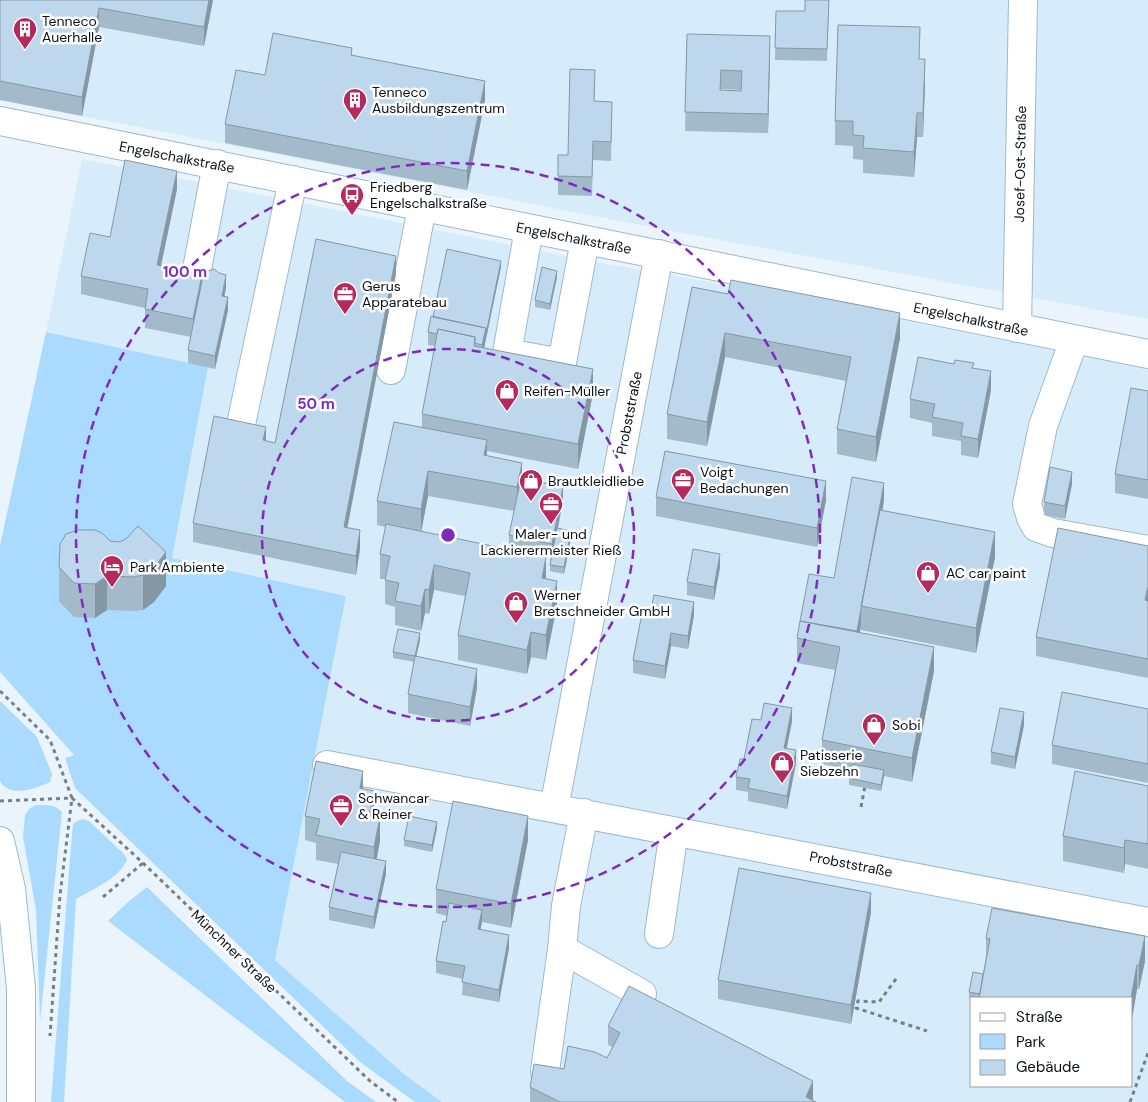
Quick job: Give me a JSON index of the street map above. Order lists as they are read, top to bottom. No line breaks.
{"streets":{"street":["Engelschalkstraße","Josef-Ost-Straße","Probststraße"],"path":["Münchner Straße"]},"crossings":[["Engelschalkstraße","Josef-Ost-Straße"],["Engelschalkstraße","Probststraße"]],"places":{"building":["Tenneco Auerhalle","Tenneco Ausbildungszentrum"],"bus stop":["Friedberg Engelschalkstraße"],"office":["Gerus Apparatebau","Voigt Bedachungen","Maler- und Lackierermeister Rieß","Schwancar & Reiner"],"shop":["Reifen-Müller","Brautkleidliebe","AC car paint","Werner Bretschneider GmbH","Sobi","Patisserie Siebzehn"],"hotel":["Park Ambiente"]},"legend":["Straße","Park","Gebäude"],"rings":["100 m","50 m"]}
